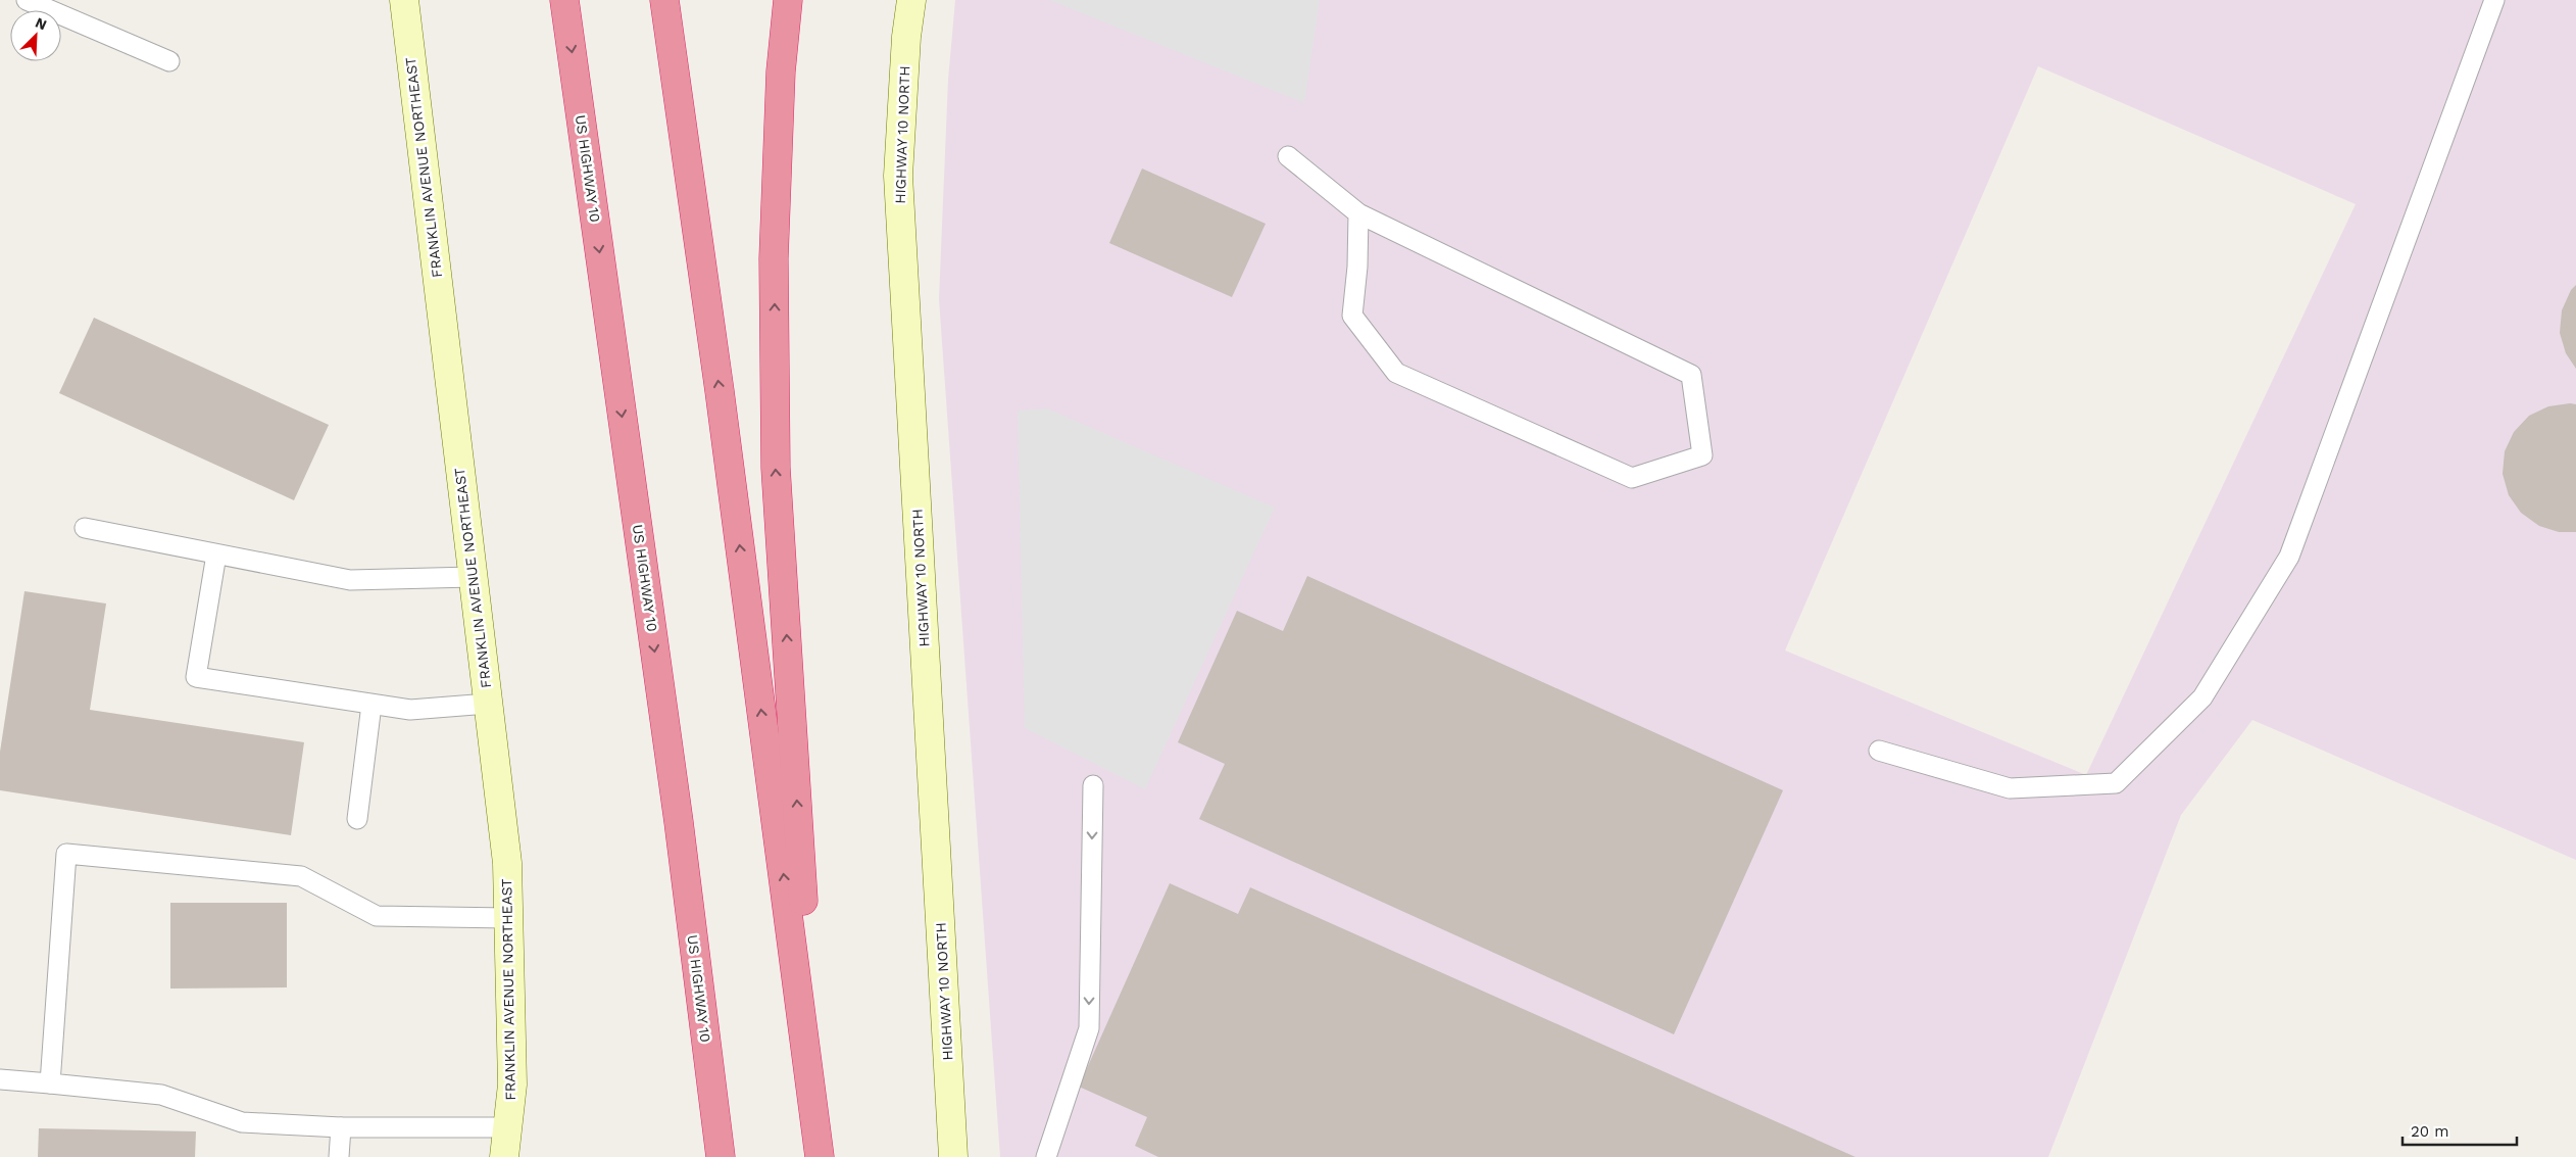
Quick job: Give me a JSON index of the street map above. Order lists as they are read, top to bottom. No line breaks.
{"streets":{"highway":["US HIGHWAY 10"],"street":["HIGHWAY 10 NORTH","FRANKLIN AVENUE NORTHEAST"]},"scale_bar":"20 m","north":"top right"}
